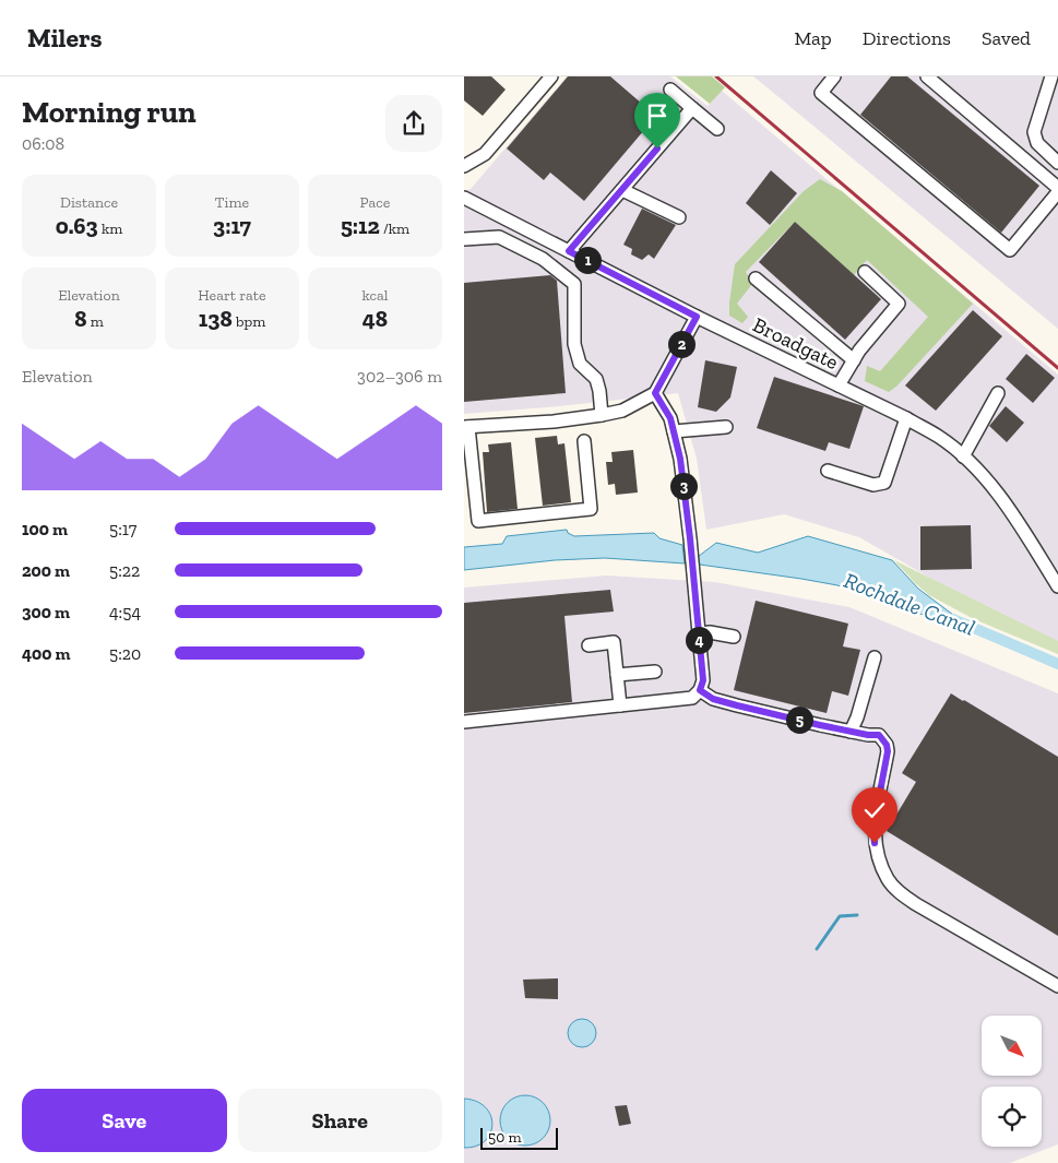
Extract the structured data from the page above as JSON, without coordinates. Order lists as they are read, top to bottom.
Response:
{
  "streets": {
    "street": ["Broadgate"]
  },
  "water": ["Rochdale Canal"],
  "scale_bar": "50 m",
  "north": "bottom right",
  "page": {
    "header": "Milers",
    "nav": ["Map", "Directions", "Saved"],
    "heading": ["Morning run", "06:08"],
    "stats": [
      ["Distance", "0.63 km"],
      ["Time", "3:17"],
      ["Pace", "5:12 /km"],
      ["Elevation", "8 m"],
      ["Heart rate", "138 bpm"],
      ["kcal", "48"]
    ],
    "pins": [
      "1",
      "2",
      "3",
      "4",
      "5"
    ],
    "chart": ["Elevation", "302–306 m"],
    "list": [
      {
        "name": "100 m",
        "note": "5:17"
      },
      {
        "name": "200 m",
        "note": "5:22"
      },
      {
        "name": "300 m",
        "note": "4:54"
      },
      {
        "name": "400 m",
        "note": "5:20"
      }
    ],
    "buttons": ["Save", "Share"],
    "scale": "50 m"
  }
}
